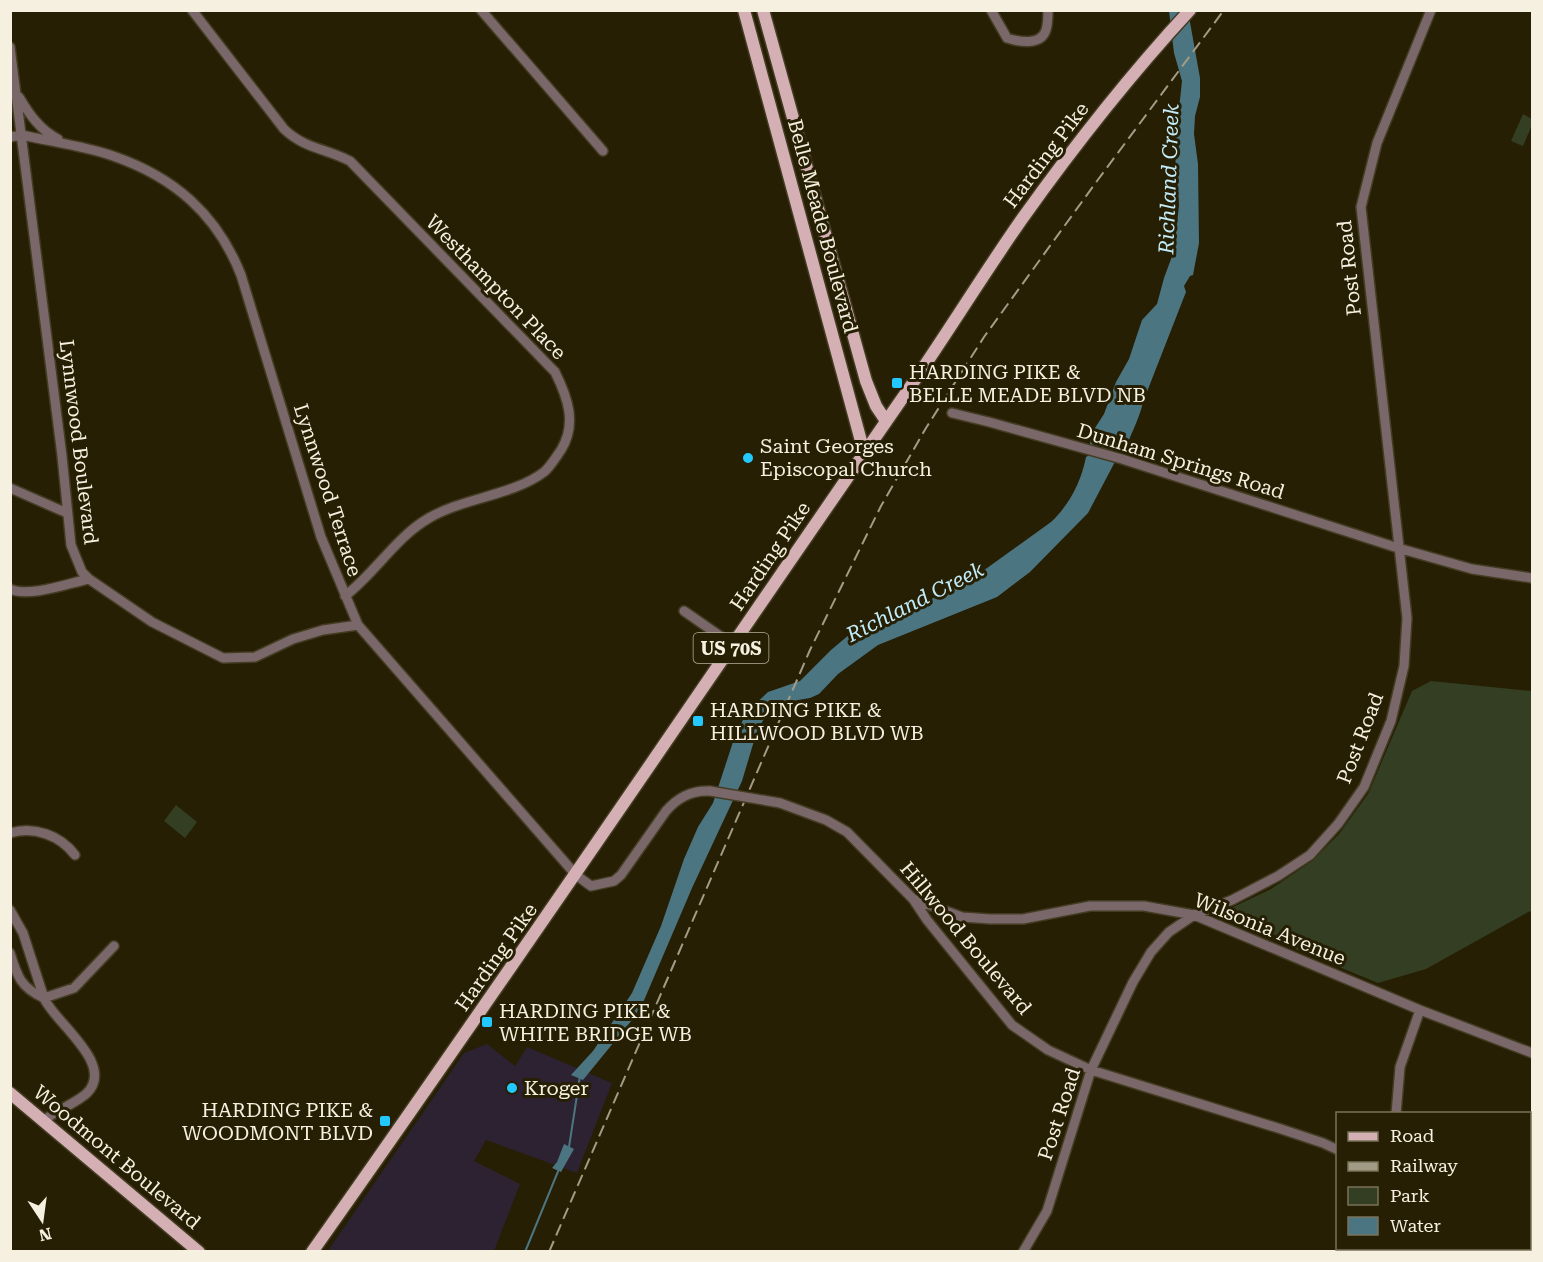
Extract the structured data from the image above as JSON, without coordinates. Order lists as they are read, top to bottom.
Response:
{
  "streets": {
    "main road": [
      "Harding Pike",
      "Belle Meade Boulevard",
      "US 70S",
      "Woodmont Boulevard"
    ],
    "street": [
      "Post Road",
      "Westhampton Place",
      "Lynnwood Boulevard",
      "Dunham Springs Road",
      "Lynnwood Terrace",
      "Wilsonia Avenue",
      "Hillwood Boulevard"
    ]
  },
  "crossings": [
    ["Harding Pike", "Belle Meade Boulevard"],
    ["Harding Pike", "Lynnwood Terrace"],
    ["Harding Pike", "Hillwood Boulevard"],
    ["Post Road", "Dunham Springs Road"],
    ["Post Road", "Wilsonia Avenue"],
    ["Post Road", "Hillwood Boulevard"],
    ["Westhampton Place", "Lynnwood Terrace"],
    ["Lynnwood Boulevard", "Lynnwood Terrace"],
    ["Lynnwood Terrace", "Hillwood Boulevard"],
    ["Wilsonia Avenue", "Hillwood Boulevard"]
  ],
  "water": ["Richland Creek"],
  "places": {
    "transit": [
      "HARDING PIKE & BELLE MEADE BLVD NB",
      "HARDING PIKE & HILLWOOD BLVD WB",
      "HARDING PIKE & WHITE BRIDGE WB",
      "HARDING PIKE & WOODMONT BLVD"
    ],
    "other": ["Saint Georges Episcopal Church", "Kroger"]
  },
  "legend": [
    "Road",
    "Railway",
    "Park",
    "Water"
  ],
  "north": "bottom"
}
